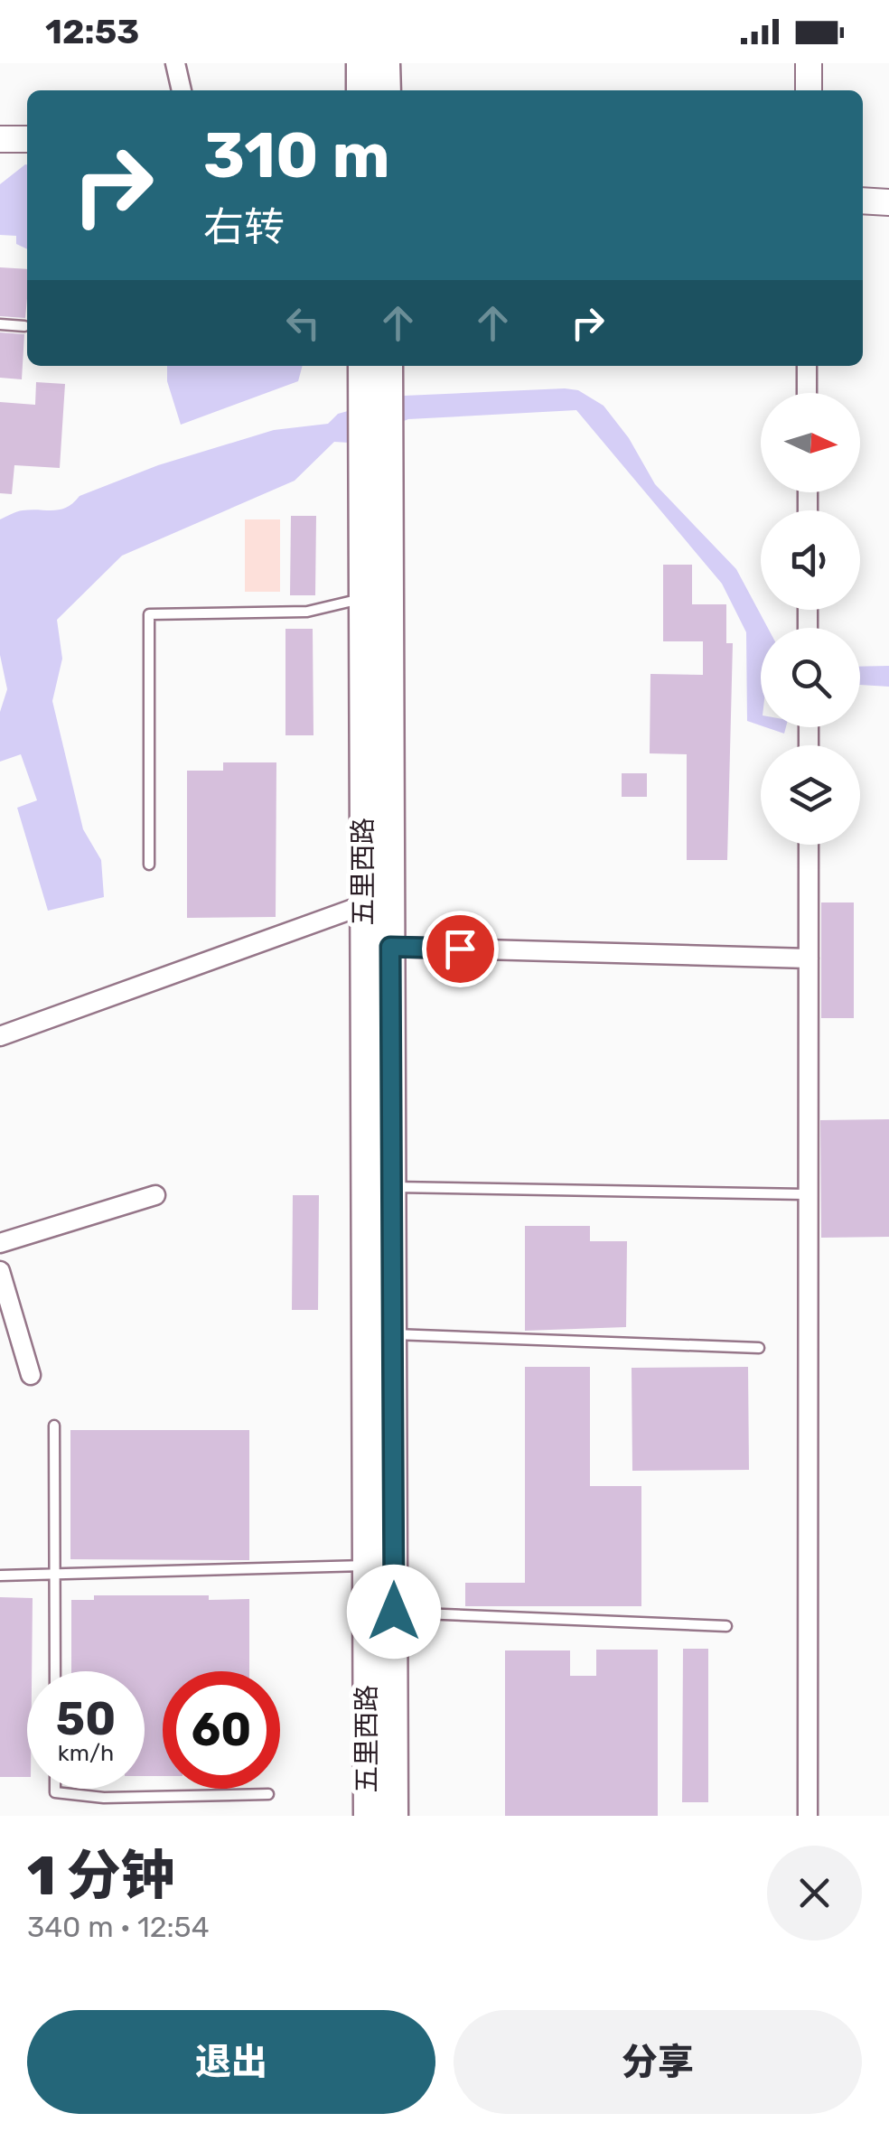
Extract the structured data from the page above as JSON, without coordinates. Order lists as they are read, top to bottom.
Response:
{
  "streets": {
    "main road": ["五里西路"]
  },
  "north": "right",
  "page": {
    "status": "12:53",
    "turn": ["310 m", "右转"],
    "speed": "50 km/h",
    "limit": "60",
    "heading": ["1 分钟", "340 m · 12:54"],
    "buttons": ["退出", "分享"]
  }
}
